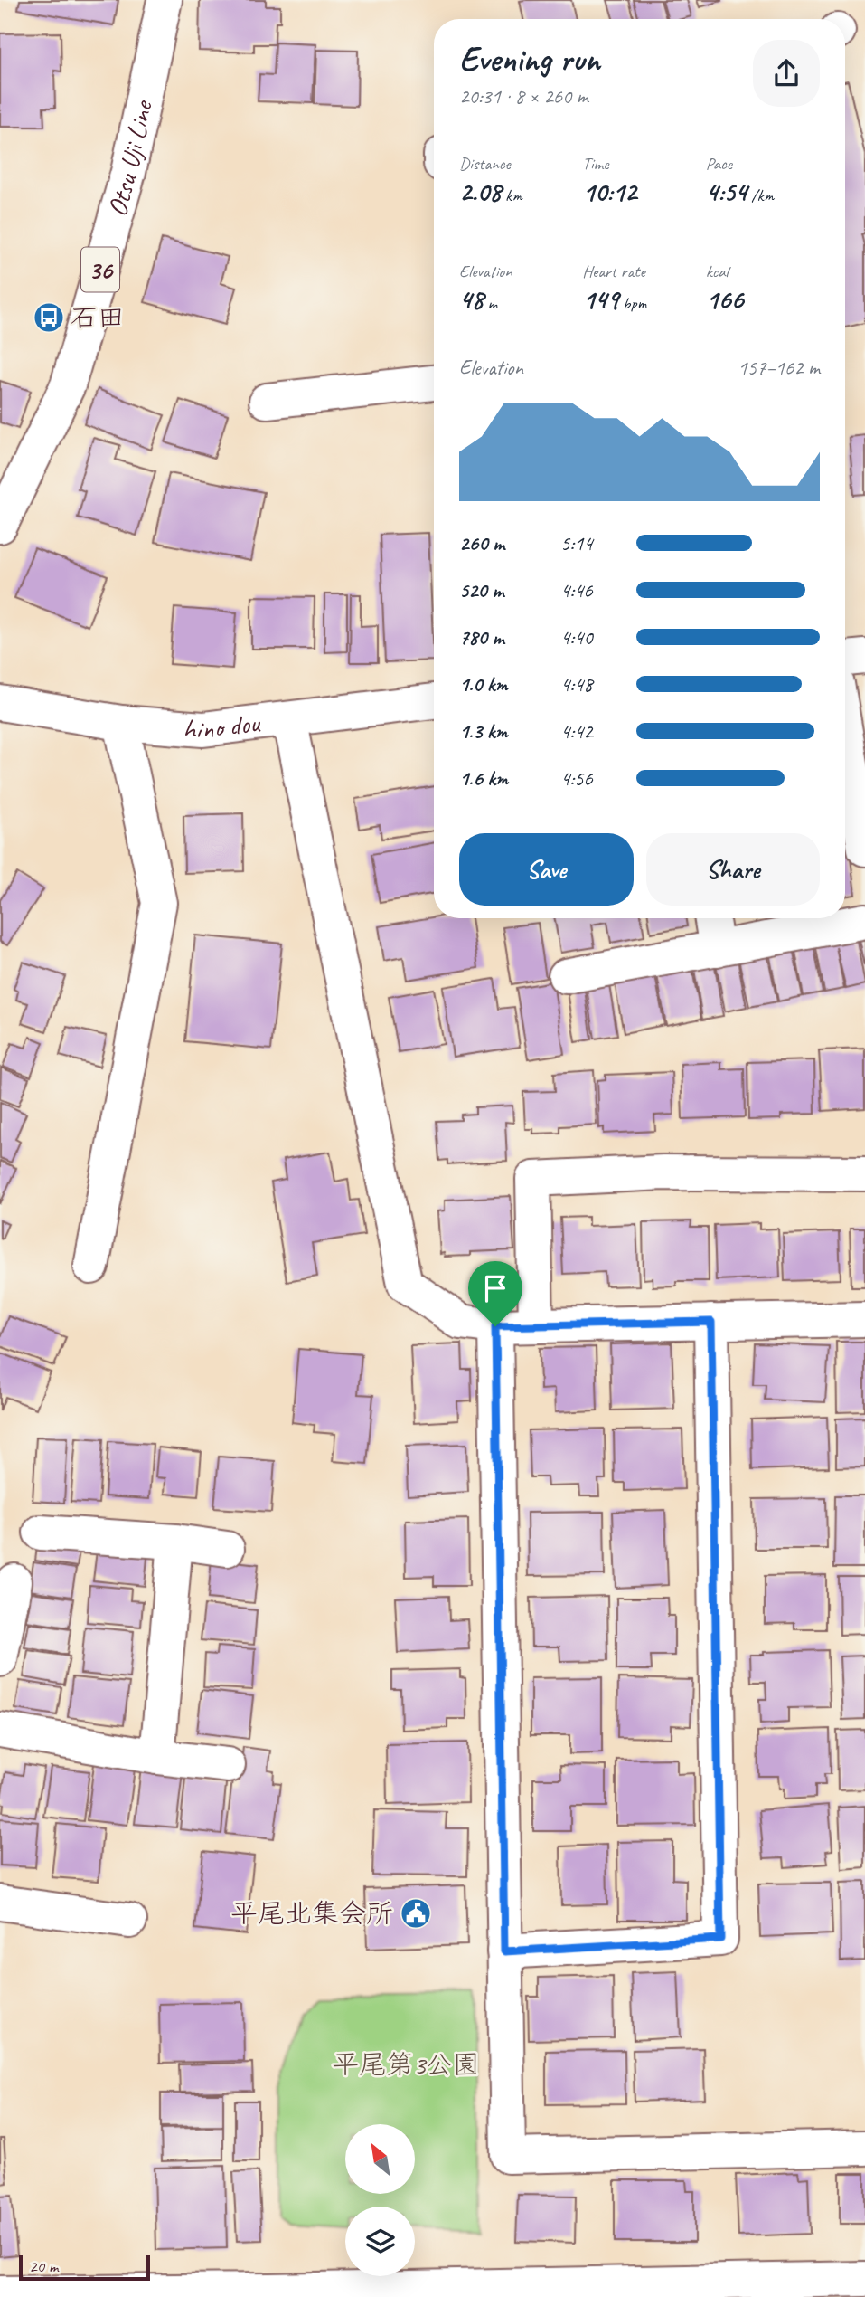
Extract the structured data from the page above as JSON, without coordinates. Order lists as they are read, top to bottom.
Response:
{
  "streets": {
    "street": ["Otsu Uji Line", "36", "hino dou"]
  },
  "parks": ["平尾第3公園"],
  "places": {
    "bus stop": ["石田"],
    "public building": ["平尾北集会所"]
  },
  "scale_bar": "20 m",
  "north": "top left",
  "page": {
    "heading": ["Evening run", "20:31 · 8 × 260 m"],
    "stats": [
      ["Distance", "2.08 km"],
      ["Time", "10:12"],
      ["Pace", "4:54 /km"],
      ["Elevation", "48 m"],
      ["Heart rate", "149 bpm"],
      ["kcal", "166"]
    ],
    "chart": ["Elevation", "157–162 m"],
    "list": [
      {
        "name": "260 m",
        "note": "5:14"
      },
      {
        "name": "520 m",
        "note": "4:46"
      },
      {
        "name": "780 m",
        "note": "4:40"
      },
      {
        "name": "1.0 km",
        "note": "4:48"
      },
      {
        "name": "1.3 km",
        "note": "4:42"
      },
      {
        "name": "1.6 km",
        "note": "4:56"
      }
    ],
    "buttons": ["Save", "Share"],
    "scale": "20 m"
  }
}
